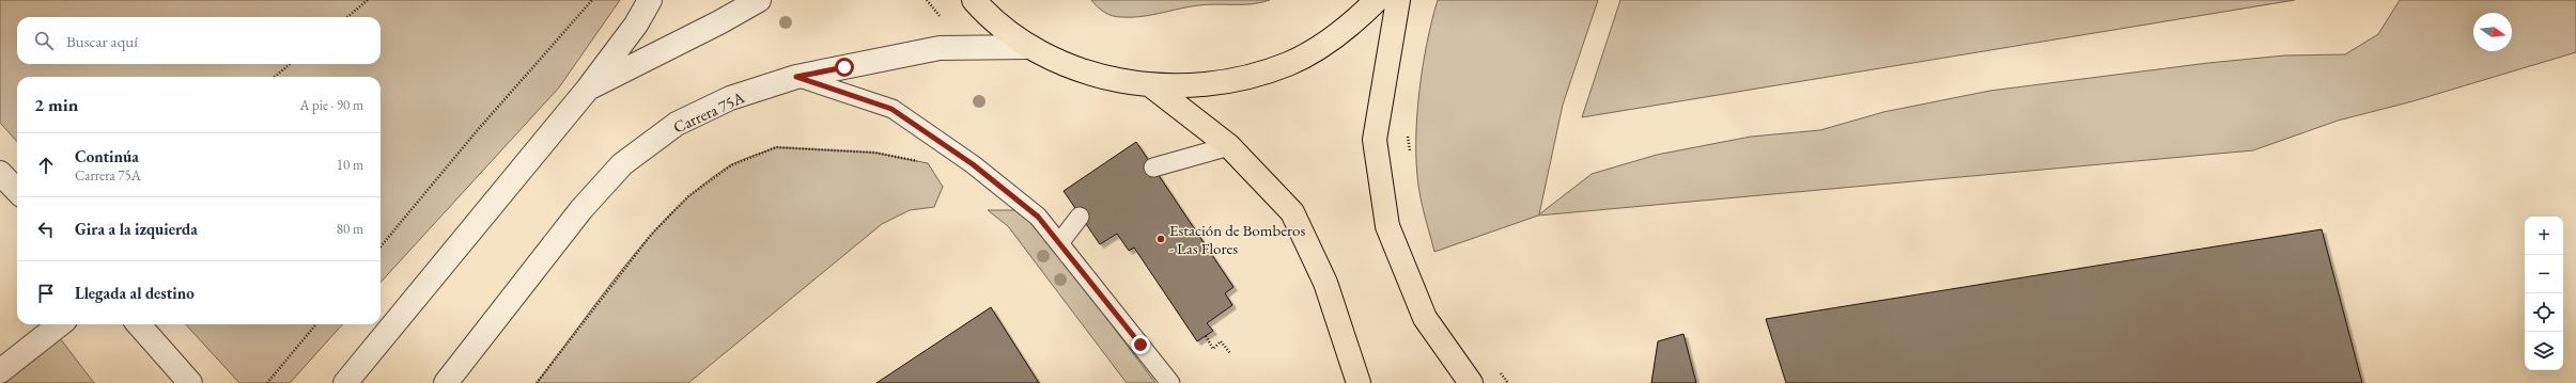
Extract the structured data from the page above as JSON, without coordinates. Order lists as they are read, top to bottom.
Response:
{
  "streets": {
    "street": ["Carrera 75A"]
  },
  "places": ["Estación de Bomberos - Las Flores"],
  "north": "right",
  "page": {
    "search": "Buscar aquí",
    "heading": ["2 min", "A pie · 90 m"],
    "list": [
      ["Continúa", "Carrera 75A", "10 m"],
      ["Gira a la izquierda", "80 m"],
      "Llegada al destino"
    ],
    "map_buttons": ["+", "−"]
  }
}
